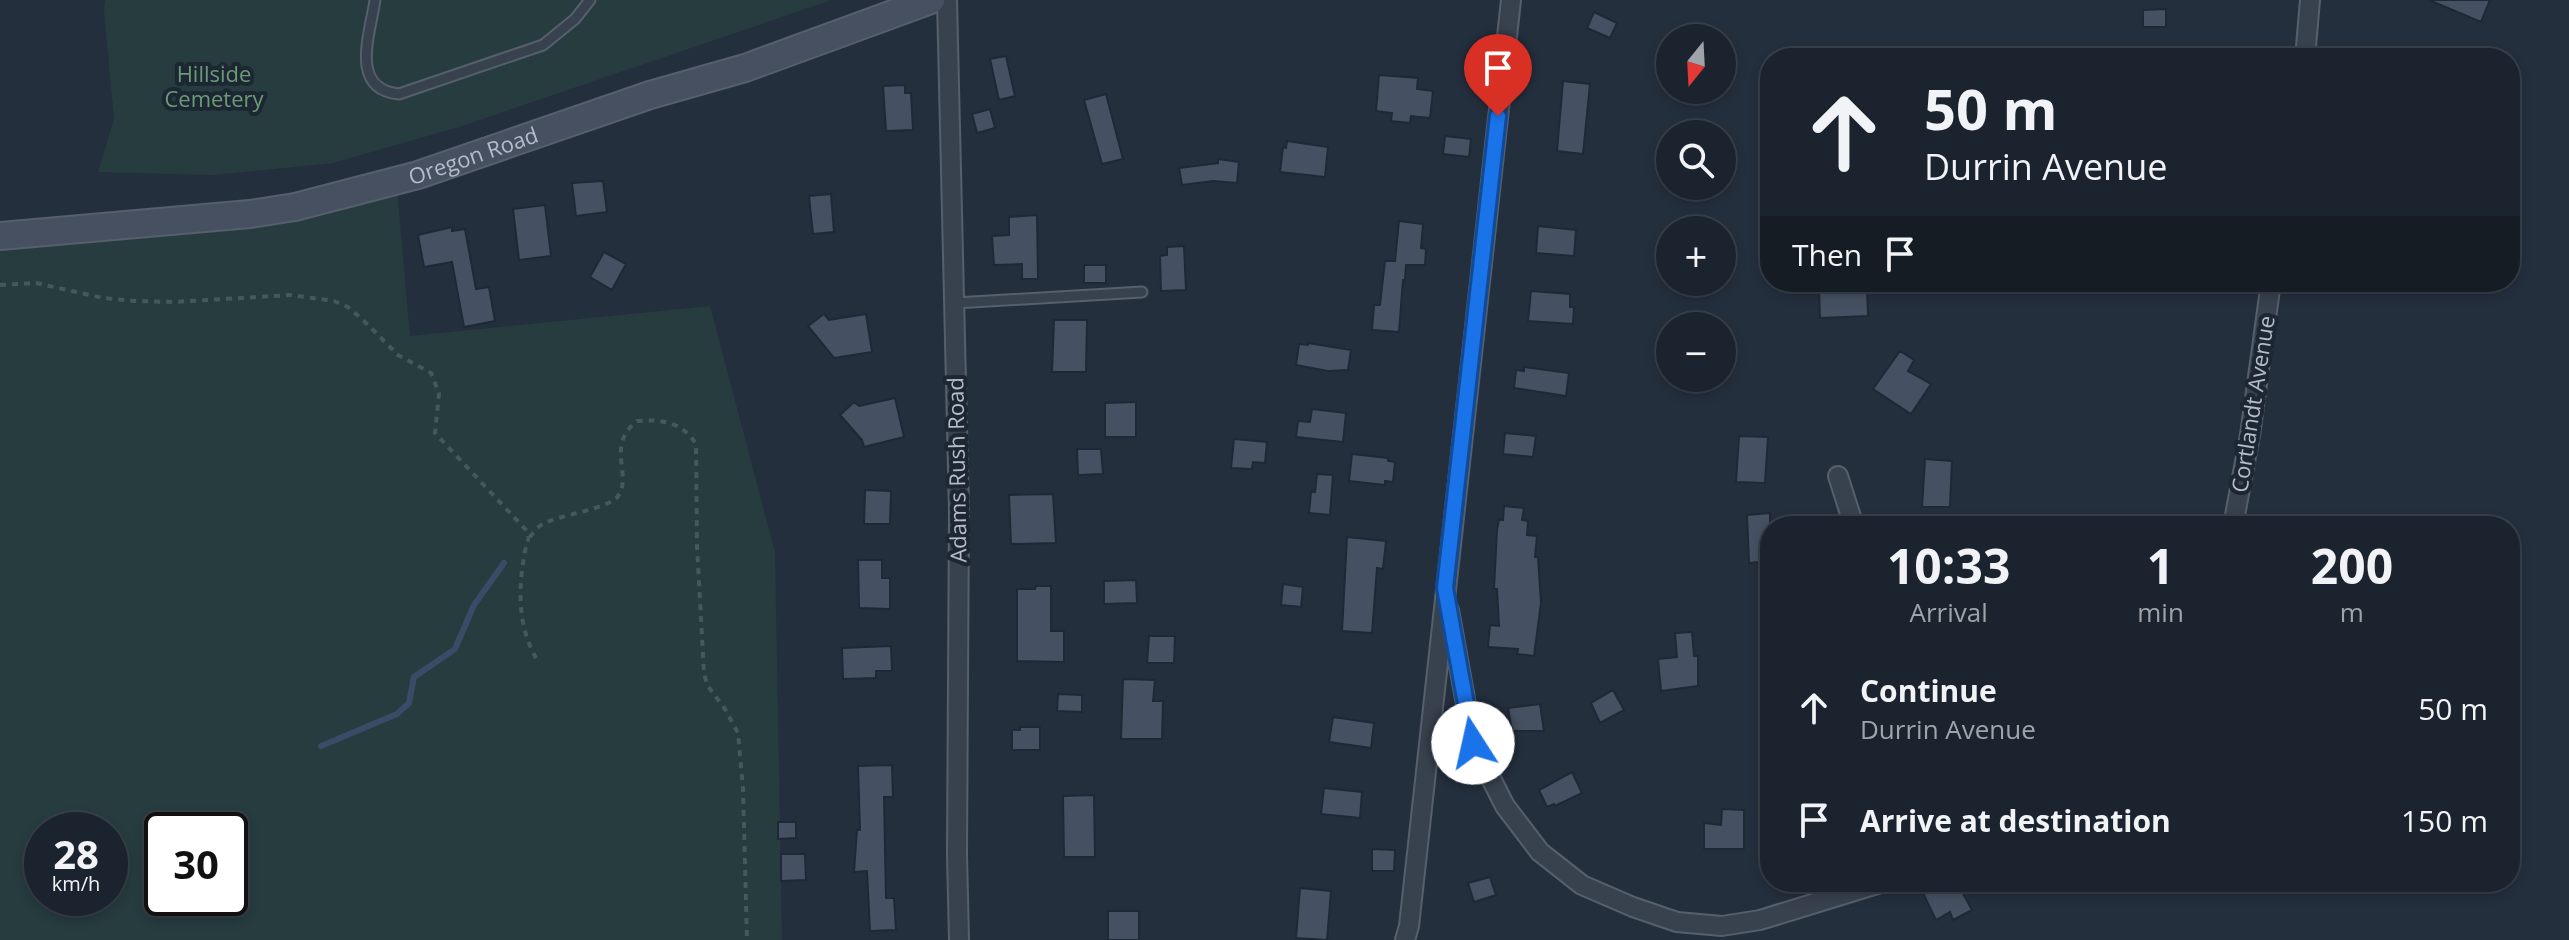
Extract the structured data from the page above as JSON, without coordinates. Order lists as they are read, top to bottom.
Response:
{
  "streets": {
    "street": ["Oregon Road", "Cortlandt Avenue", "Adams Rush Road"]
  },
  "parks": ["Hillside Cemetery"],
  "north": "bottom",
  "page": {
    "map_buttons": ["+", "−"],
    "turn": ["50 m", "Durrin Avenue"],
    "then": "Then",
    "eta": [
      "10:33",
      "Arrival",
      "1",
      "min",
      "200",
      "m"
    ],
    "list": [
      {
        "name": "Continue",
        "note": "Durrin Avenue",
        "value": "50 m"
      },
      {
        "name": "Arrive at destination",
        "value": "150 m"
      }
    ],
    "speed": "28 km/h",
    "limit": "30"
  }
}
